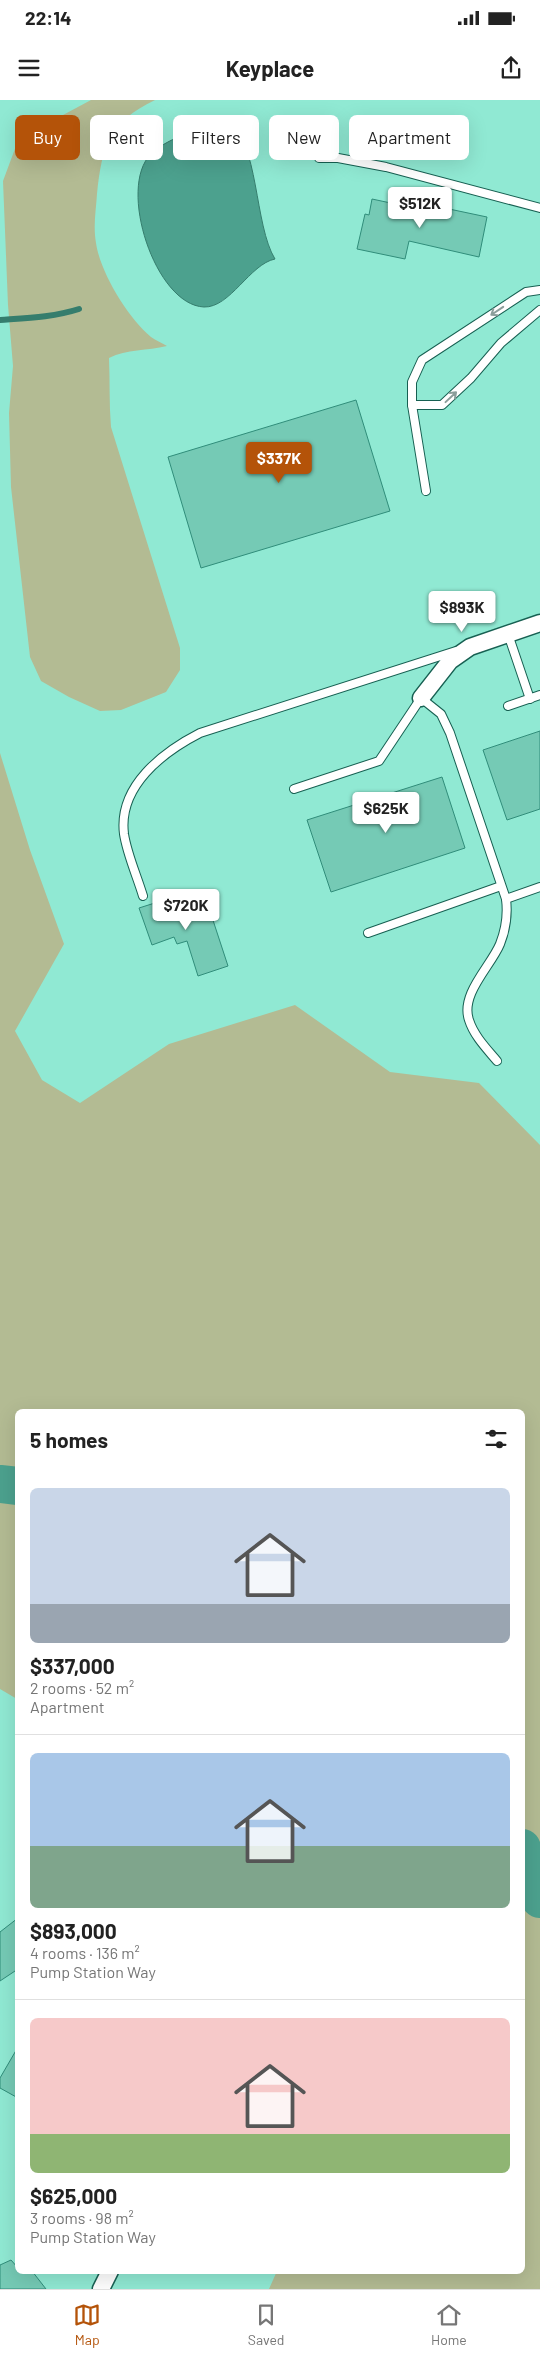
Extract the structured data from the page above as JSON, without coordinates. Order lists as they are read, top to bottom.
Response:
{
  "page": {
    "status": "22:14",
    "header": "Keyplace",
    "chip": [
      "Buy",
      "Rent",
      "Filters",
      "New",
      "Apartment"
    ],
    "price": [
      "$512K",
      "$337K",
      "$893K",
      "$625K",
      "$720K"
    ],
    "heading": "5 homes",
    "list": [
      {
        "name": "$337,000",
        "note": "2 rooms · 52 m² · Apartment"
      },
      {
        "name": "$893,000",
        "note": "4 rooms · 136 m² · Pump Station Way"
      },
      {
        "name": "$625,000",
        "note": "3 rooms · 98 m² · Pump Station Way"
      }
    ],
    "tabs": ["Map", "Saved", "Home"]
  }
}
